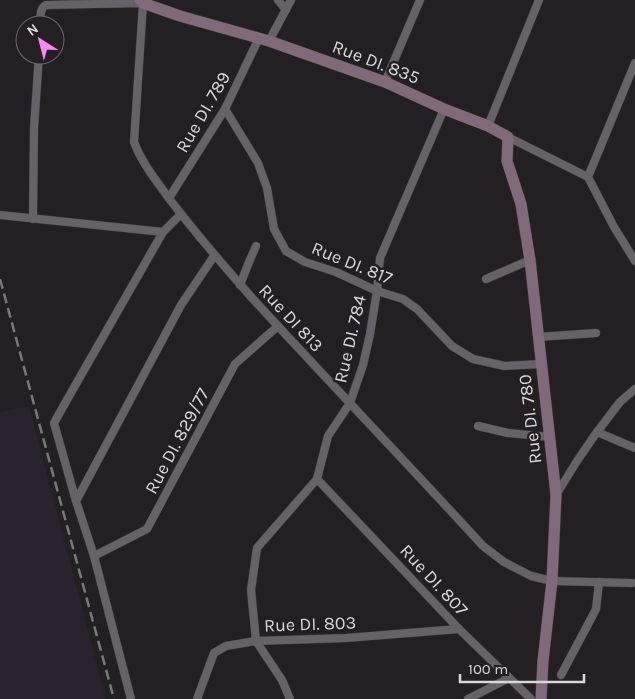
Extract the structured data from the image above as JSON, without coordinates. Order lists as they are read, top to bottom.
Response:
{
  "streets": {
    "street": [
      "Rue DI. 835",
      "Rue DI. 789",
      "Rue DI. 817",
      "Rue DI 813",
      "Rue DI. 784",
      "Rue DI. 780",
      "Rue DI. 829/77",
      "Rue DI. 807",
      "Rue DI. 803"
    ]
  },
  "crossings": [
    ["Rue DI. 835", "Rue DI. 789"],
    ["Rue DI. 835", "Rue DI 813"],
    ["Rue DI. 835", "Rue DI. 784"],
    ["Rue DI. 835", "Rue DI. 780"],
    ["Rue DI. 789", "Rue DI. 817"],
    ["Rue DI. 789", "Rue DI 813"],
    ["Rue DI. 817", "Rue DI. 784"],
    ["Rue DI. 817", "Rue DI. 780"],
    ["Rue DI 813", "Rue DI. 784"],
    ["Rue DI 813", "Rue DI. 780"],
    ["Rue DI 813", "Rue DI. 829/77"],
    ["Rue DI. 784", "Rue DI. 807"],
    ["Rue DI. 784", "Rue DI. 803"],
    ["Rue DI. 807", "Rue DI. 803"]
  ],
  "scale_bar": "100 m",
  "north": "top left"
}
